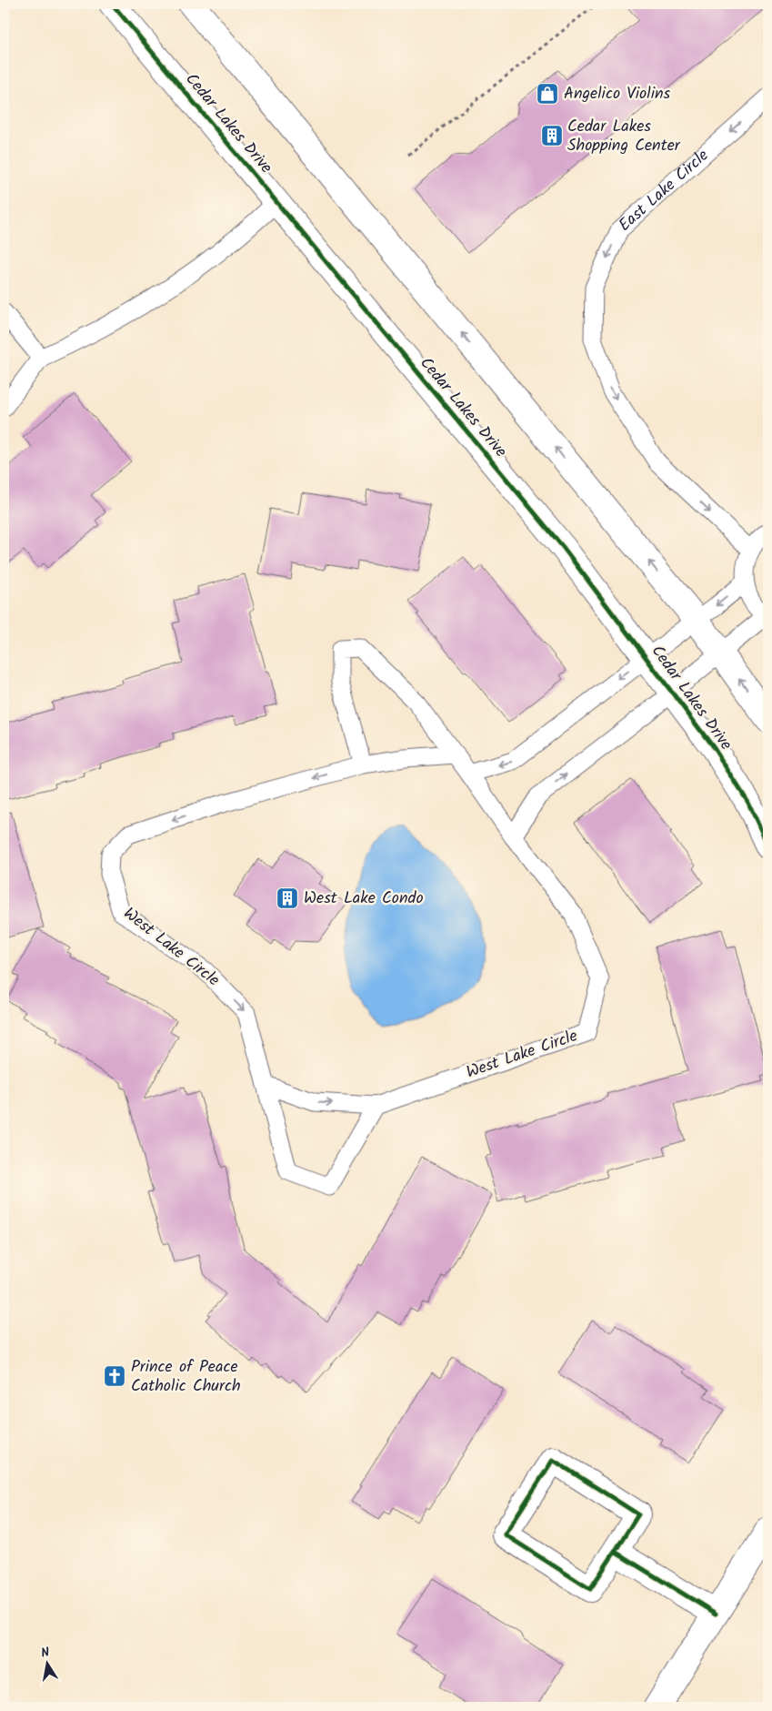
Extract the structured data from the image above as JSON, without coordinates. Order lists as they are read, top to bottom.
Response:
{
  "streets": {
    "street": ["Cedar Lakes Drive"],
    "lane": ["East Lake Circle", "West Lake Circle"]
  },
  "places": {
    "shop": ["Angelico Violins"],
    "building": ["Cedar Lakes Shopping Center", "West Lake Condo"],
    "church": ["Prince of Peace Catholic Church"]
  },
  "north": "top"
}
